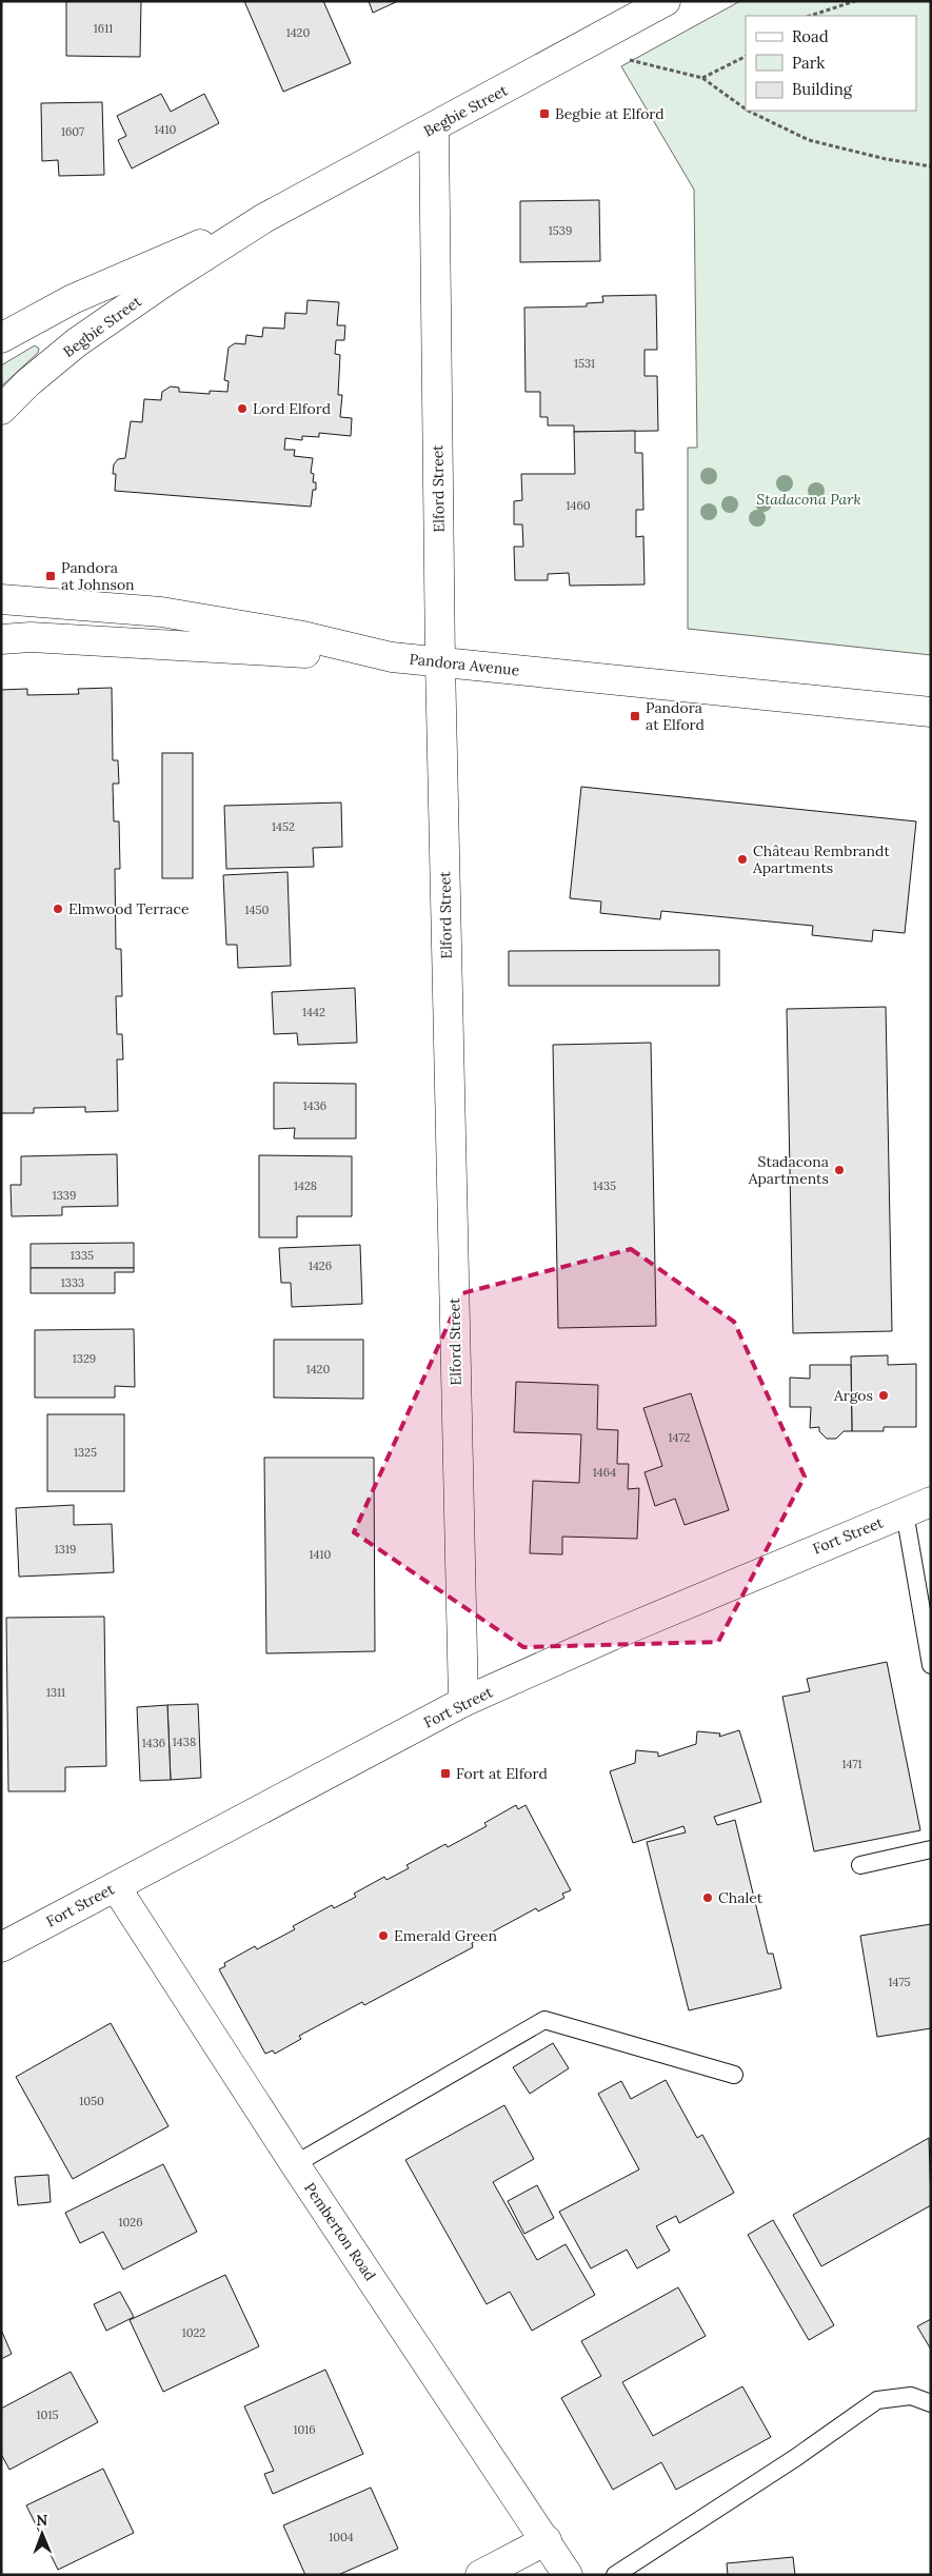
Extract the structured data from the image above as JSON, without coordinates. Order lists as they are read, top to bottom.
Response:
{
  "streets": {
    "main road": [
      "Begbie Street",
      "Elford Street",
      "Pandora Avenue",
      "Fort Street",
      "Pemberton Road"
    ]
  },
  "crossings": [
    ["Begbie Street", "Elford Street"],
    ["Elford Street", "Pandora Avenue"],
    ["Elford Street", "Fort Street"],
    ["Fort Street", "Pemberton Road"]
  ],
  "parks": ["Stadacona Park"],
  "places": {
    "transit": [
      "Begbie at Elford",
      "Pandora at Johnson",
      "Pandora at Elford",
      "Fort at Elford"
    ],
    "other": [
      "Lord Elford",
      "Château Rembrandt Apartments",
      "Elmwood Terrace",
      "Stadacona Apartments",
      "Argos",
      "Chalet",
      "Emerald Green"
    ]
  },
  "house_numbers": [
    "1611",
    "1420",
    "1410",
    "1607",
    "1539",
    "1531",
    "1460",
    "1452",
    "1450",
    "1442",
    "1436",
    "1428",
    "1435",
    "1339",
    "1335",
    "1426",
    "1333",
    "1329",
    "1420",
    "1472",
    "1325",
    "1464",
    "1319",
    "1410",
    "1311",
    "1438",
    "1436",
    "1471",
    "1475",
    "1050",
    "1026",
    "1022",
    "1015",
    "1016",
    "1004"
  ],
  "legend": ["Road", "Park", "Building"],
  "north": "top"
}
